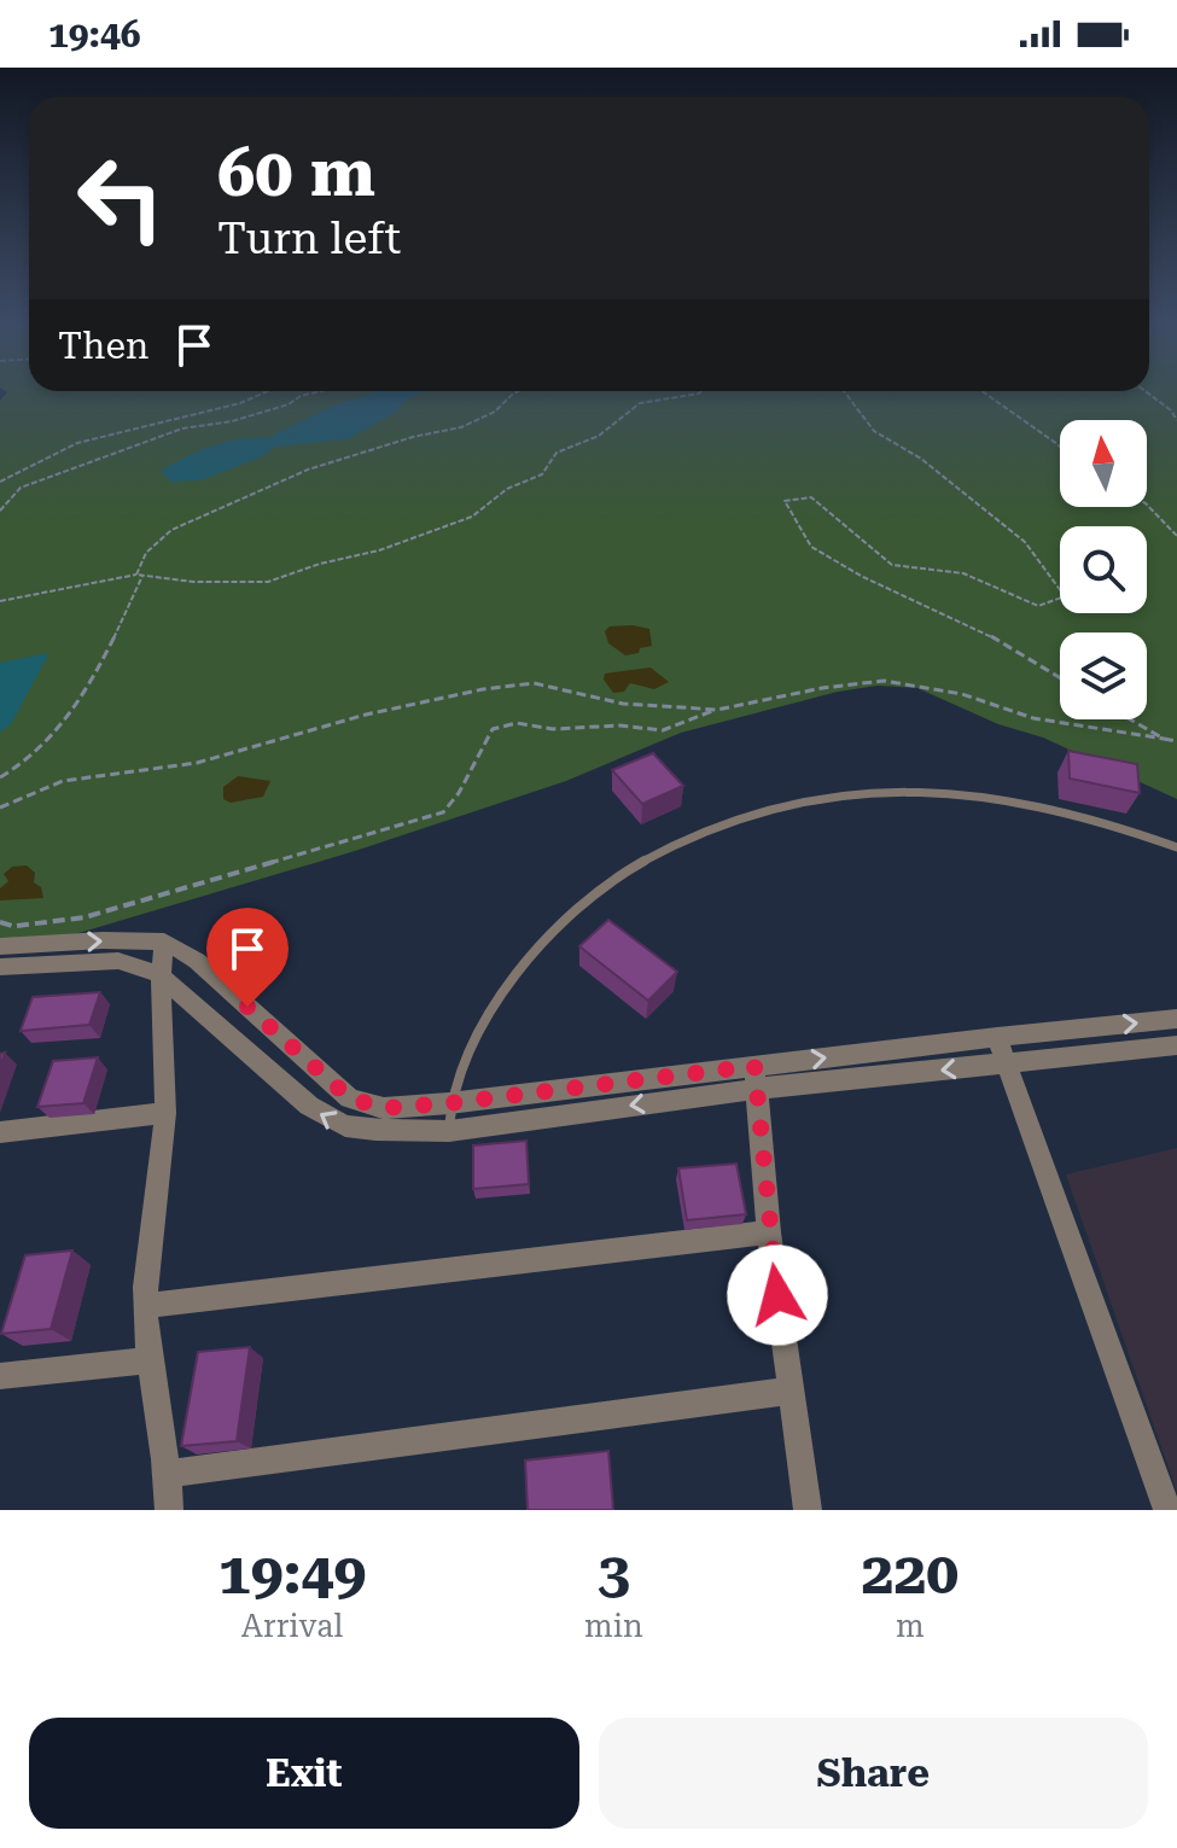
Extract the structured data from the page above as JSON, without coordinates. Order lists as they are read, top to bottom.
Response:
{
  "north": "top",
  "page": {
    "status": "19:46",
    "turn": ["60 m", "Turn left"],
    "then": "Then",
    "eta": [
      "19:49",
      "Arrival",
      "3",
      "min",
      "220",
      "m"
    ],
    "buttons": ["Exit", "Share"]
  }
}
